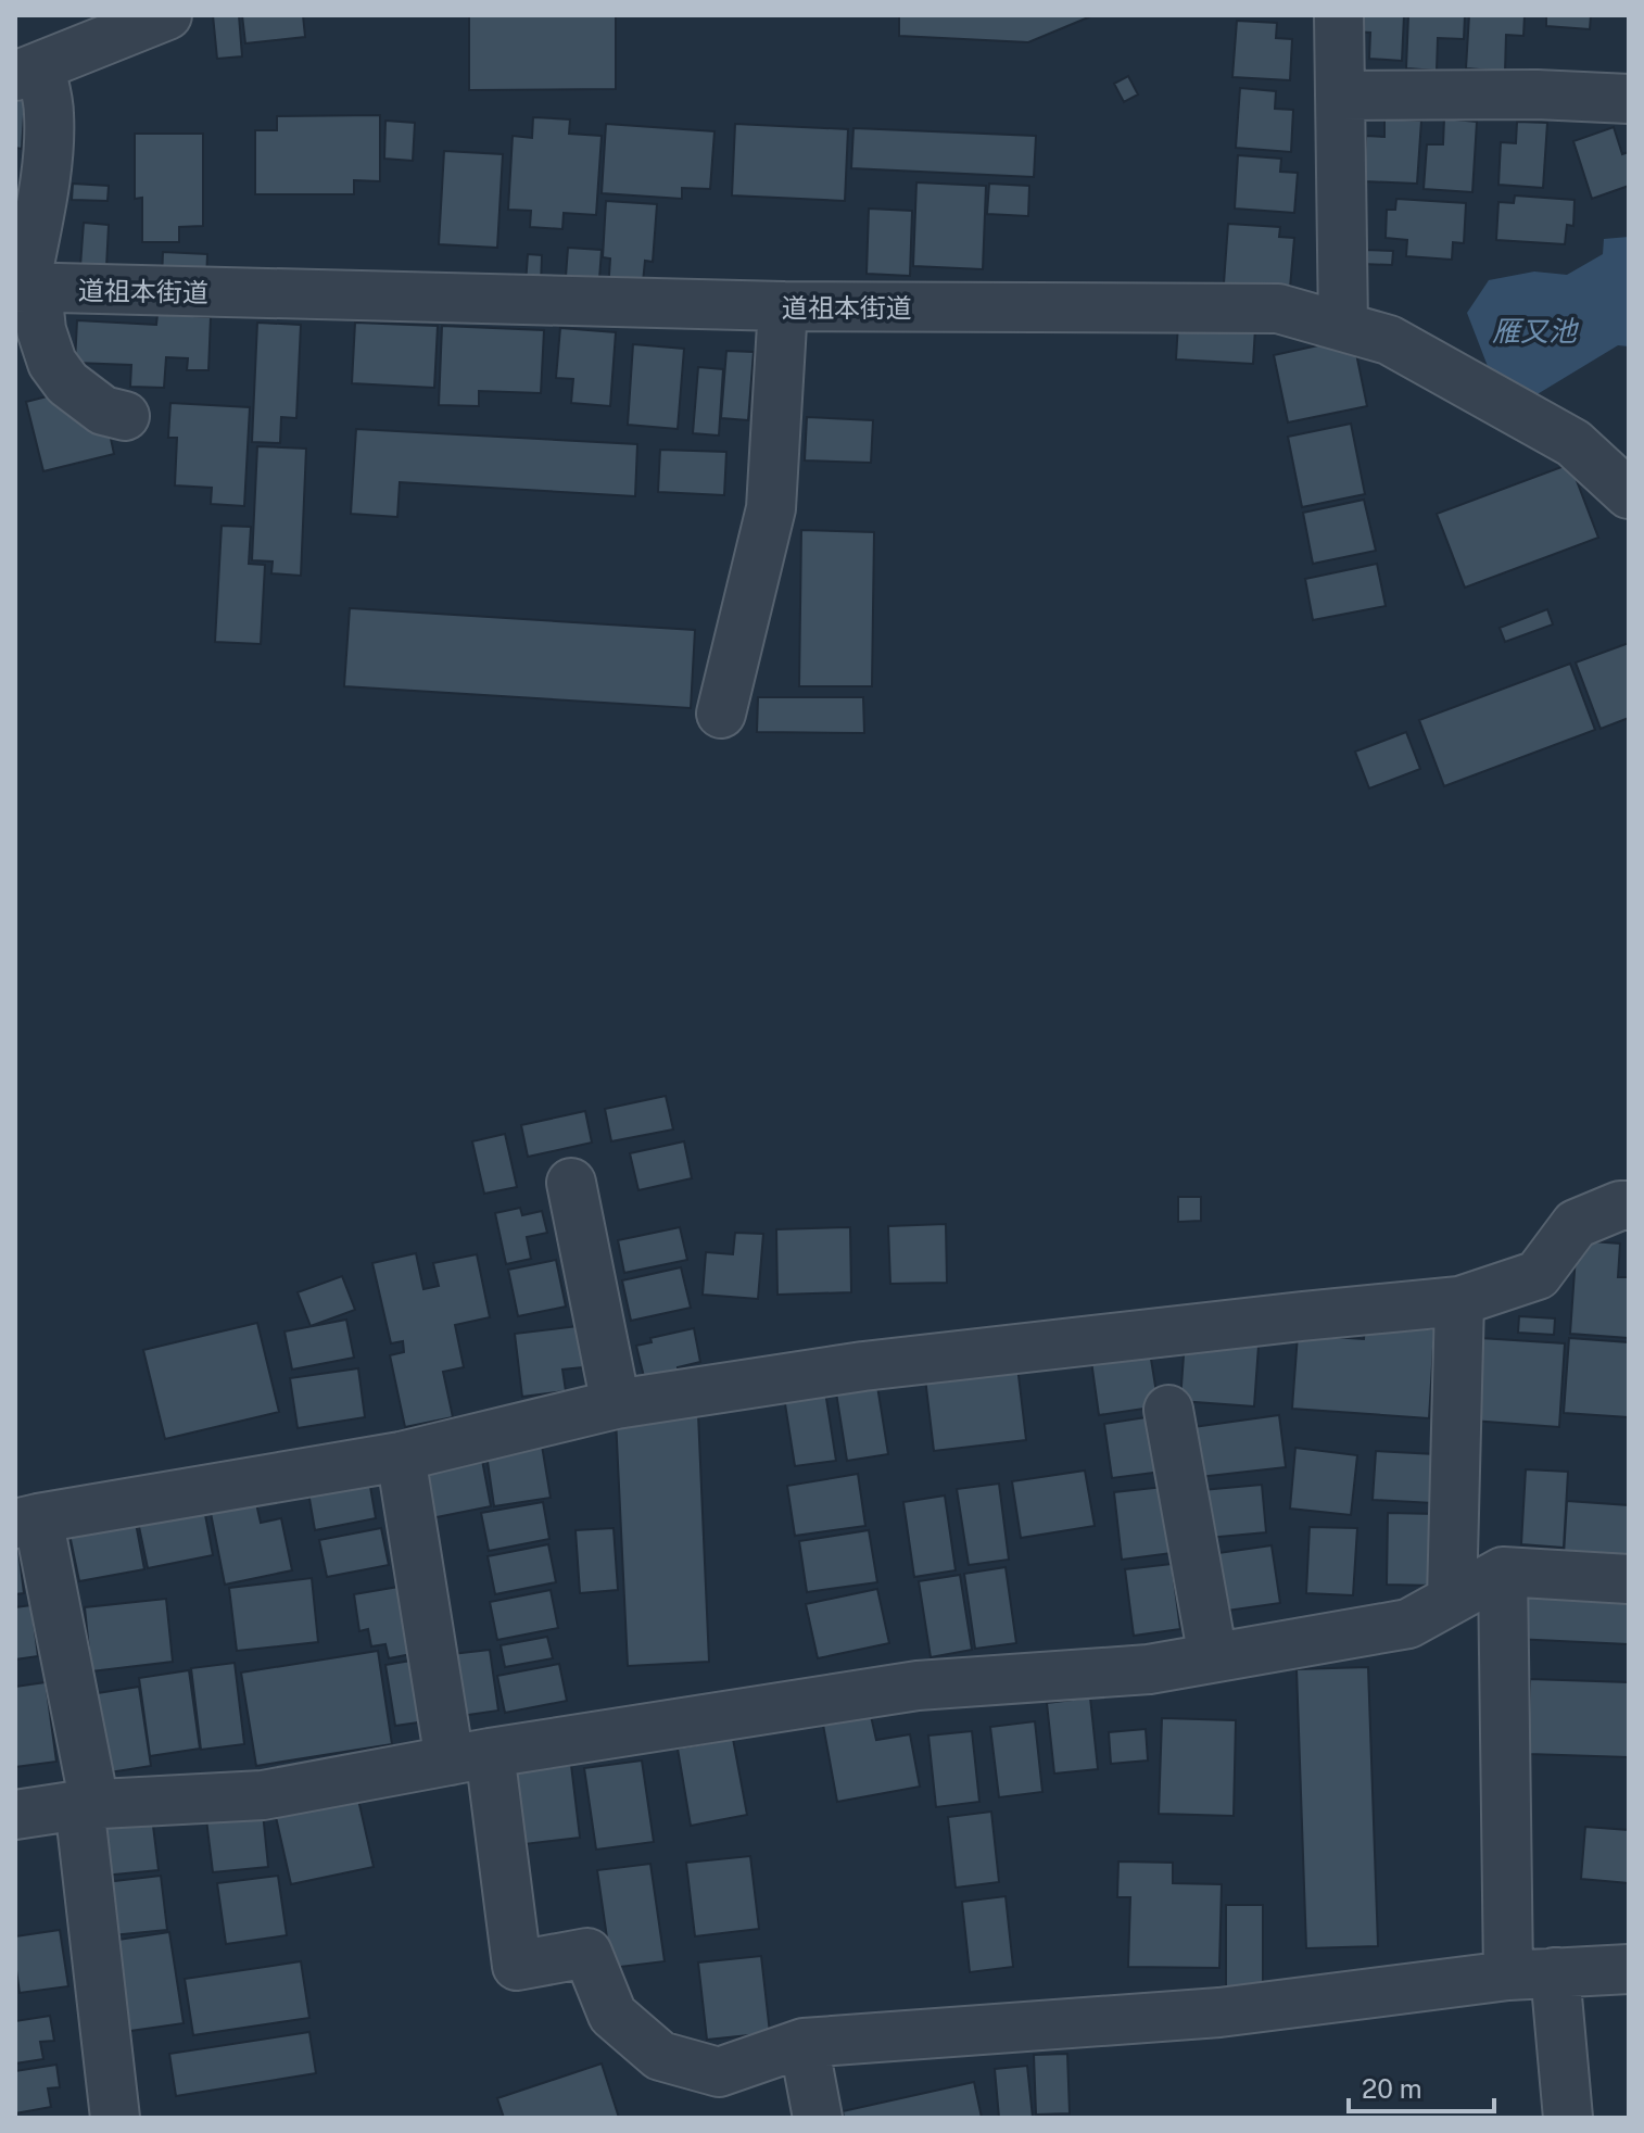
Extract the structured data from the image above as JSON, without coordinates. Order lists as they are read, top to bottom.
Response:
{
  "streets": {
    "street": ["道祖本街道"]
  },
  "water": ["雁又池"],
  "scale_bar": "20 m"
}
